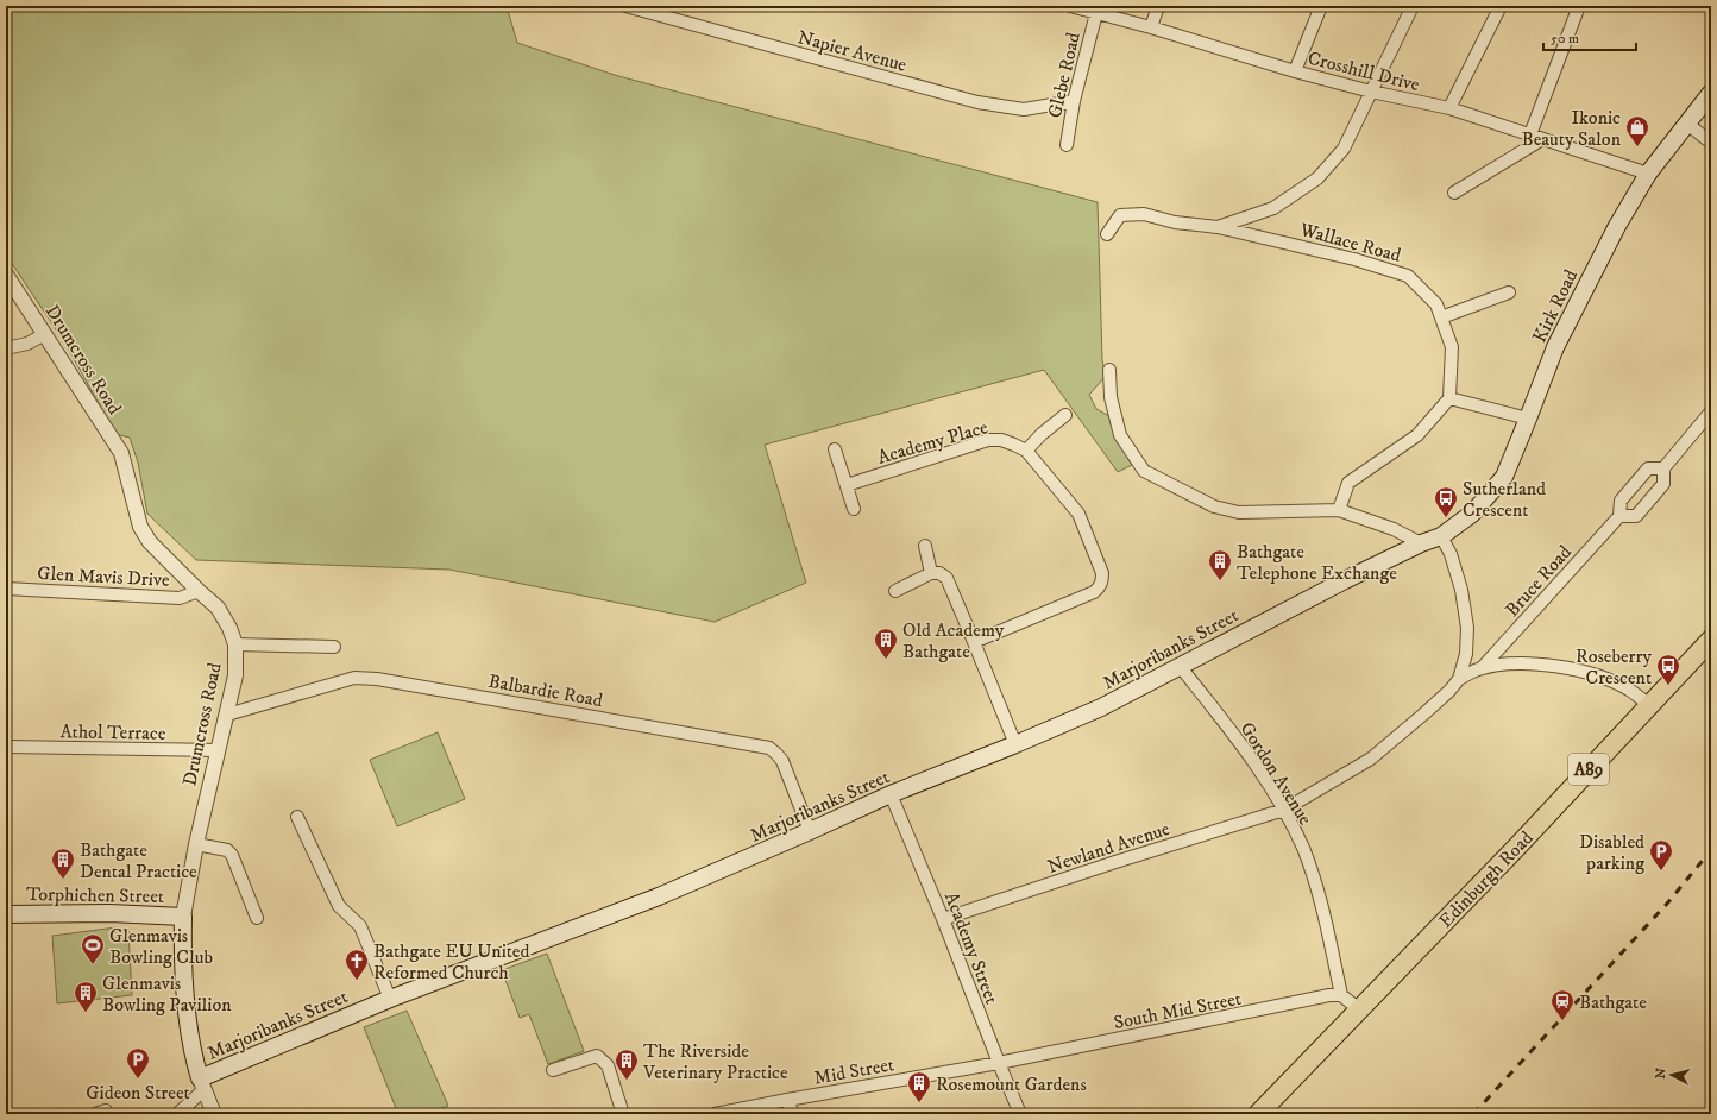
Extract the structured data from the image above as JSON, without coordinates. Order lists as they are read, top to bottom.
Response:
{
  "streets": {
    "main road": [
      "Kirk Road",
      "Drumcross Road",
      "Marjoribanks Street",
      "A89",
      "Edinburgh Road",
      "Torphichen Street"
    ],
    "street": [
      "Napier Avenue",
      "Crosshill Drive",
      "Glebe Road",
      "Wallace Road",
      "Academy Place",
      "Glen Mavis Drive",
      "Bruce Road",
      "Balbardie Road",
      "Athol Terrace",
      "Gordon Avenue",
      "Newland Avenue",
      "Academy Street",
      "South Mid Street",
      "Mid Street"
    ]
  },
  "crossings": [
    ["Napier Avenue", "Glebe Road"],
    ["Crosshill Drive", "Glebe Road"],
    ["Crosshill Drive", "Kirk Road"],
    ["Kirk Road", "Marjoribanks Street"],
    ["Drumcross Road", "Glen Mavis Drive"],
    ["Drumcross Road", "Marjoribanks Street"],
    ["Drumcross Road", "Balbardie Road"],
    ["Drumcross Road", "Athol Terrace"],
    ["Drumcross Road", "Torphichen Street"],
    ["Marjoribanks Street", "Balbardie Road"],
    ["Marjoribanks Street", "Gordon Avenue"],
    ["Marjoribanks Street", "Academy Street"],
    ["Gordon Avenue", "Newland Avenue"],
    ["Gordon Avenue", "South Mid Street"],
    ["Newland Avenue", "Academy Street"],
    ["Academy Street", "South Mid Street"],
    ["Academy Street", "Mid Street"],
    ["South Mid Street", "Mid Street"]
  ],
  "places": {
    "shop": ["Ikonic Beauty Salon"],
    "bus stop": ["Sutherland Crescent", "Roseberry Crescent"],
    "building": [
      "Bathgate Telephone Exchange",
      "Old Academy Bathgate",
      "Bathgate Dental Practice",
      "Glenmavis Bowling Pavilion",
      "The Riverside Veterinary Practice",
      "Rosemount Gardens"
    ],
    "parking": ["Disabled parking", "Gideon Street"],
    "sports": ["Glenmavis Bowling Club"],
    "church": ["Bathgate EU United Reformed Church"],
    "station": ["Bathgate"]
  },
  "scale_bar": "50 m",
  "north": "left"
}
